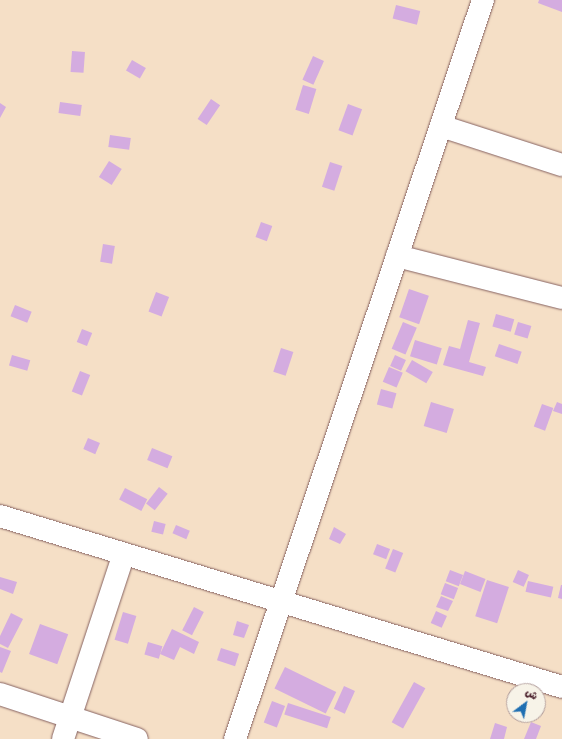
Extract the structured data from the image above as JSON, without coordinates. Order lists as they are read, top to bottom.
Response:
{
  "north": "top right"
}
